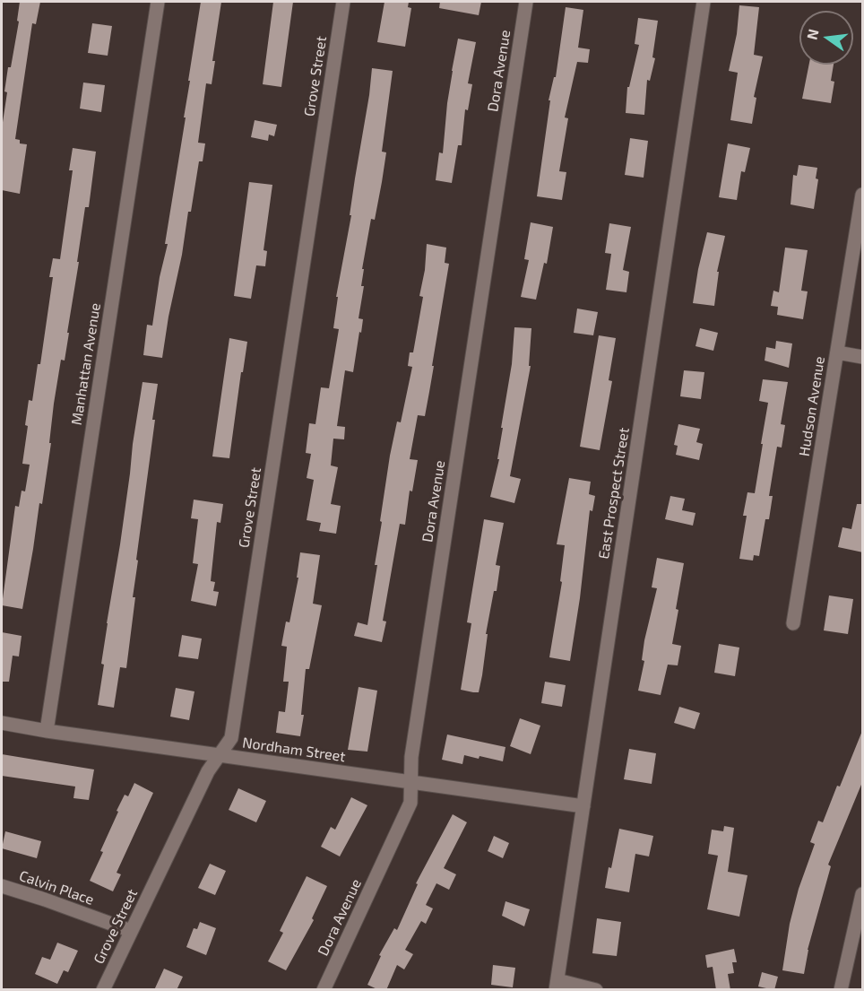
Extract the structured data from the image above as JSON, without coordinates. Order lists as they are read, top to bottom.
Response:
{
  "streets": {
    "street": [
      "Dora Avenue",
      "Grove Street",
      "Manhattan Avenue",
      "Hudson Avenue",
      "East Prospect Street",
      "Nordham Street",
      "Calvin Place"
    ]
  },
  "crossings": [
    ["Dora Avenue", "Nordham Street"],
    ["Grove Street", "Nordham Street"],
    ["Grove Street", "Calvin Place"],
    ["Manhattan Avenue", "Nordham Street"],
    ["East Prospect Street", "Nordham Street"]
  ],
  "north": "left"
}
